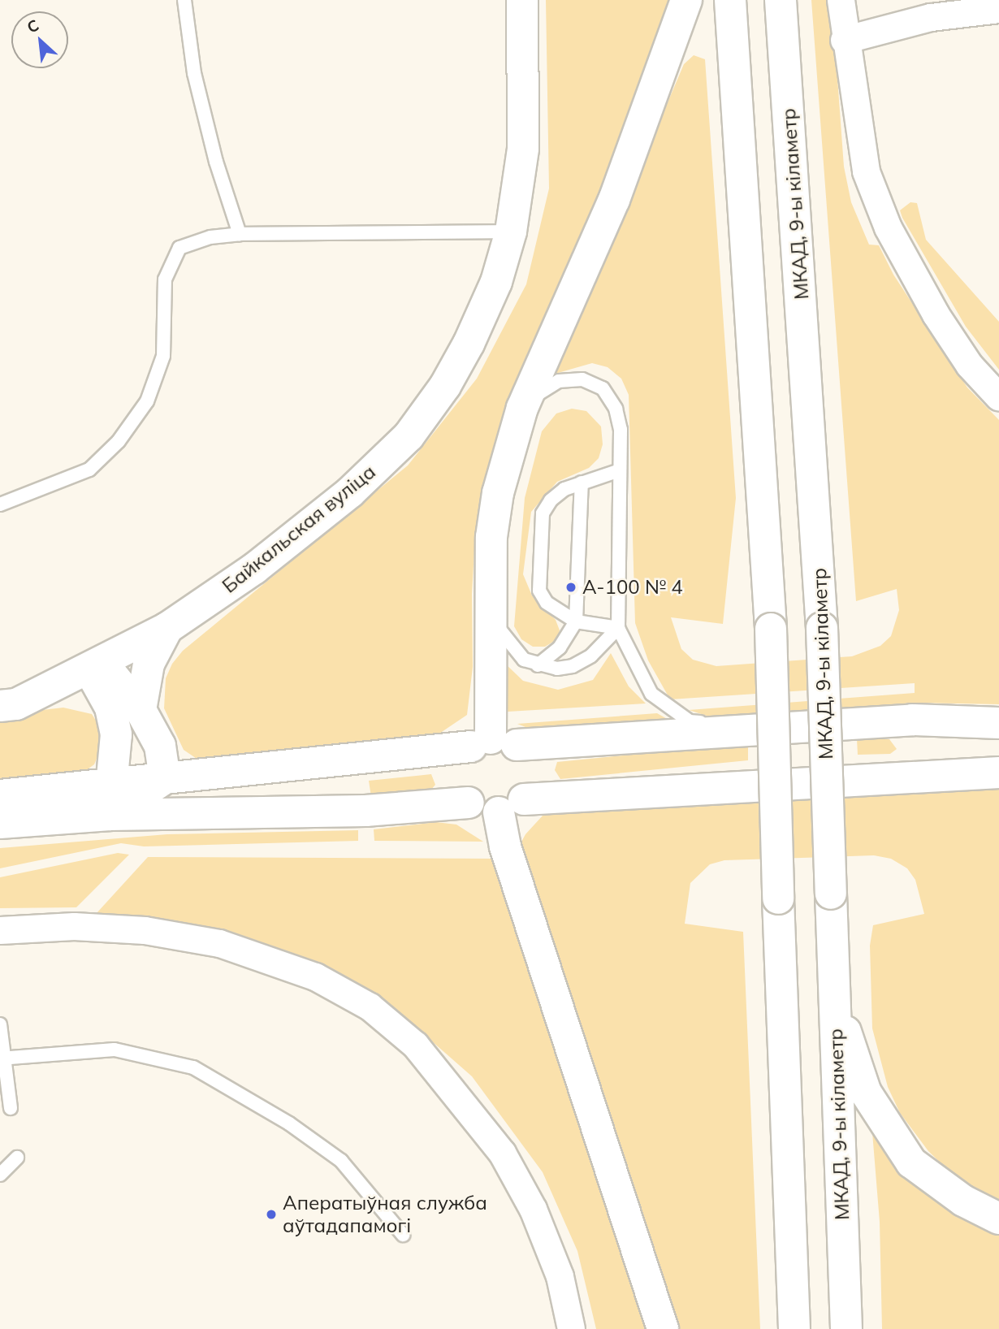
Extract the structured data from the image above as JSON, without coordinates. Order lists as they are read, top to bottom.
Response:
{
  "streets": {
    "main road": ["МКАД, 9-ы кіламетр", "Байкальская вуліца"]
  },
  "places": ["А-100 № 4", "Аператыўная служба аўтадапамогі"],
  "north": "top left"
}
